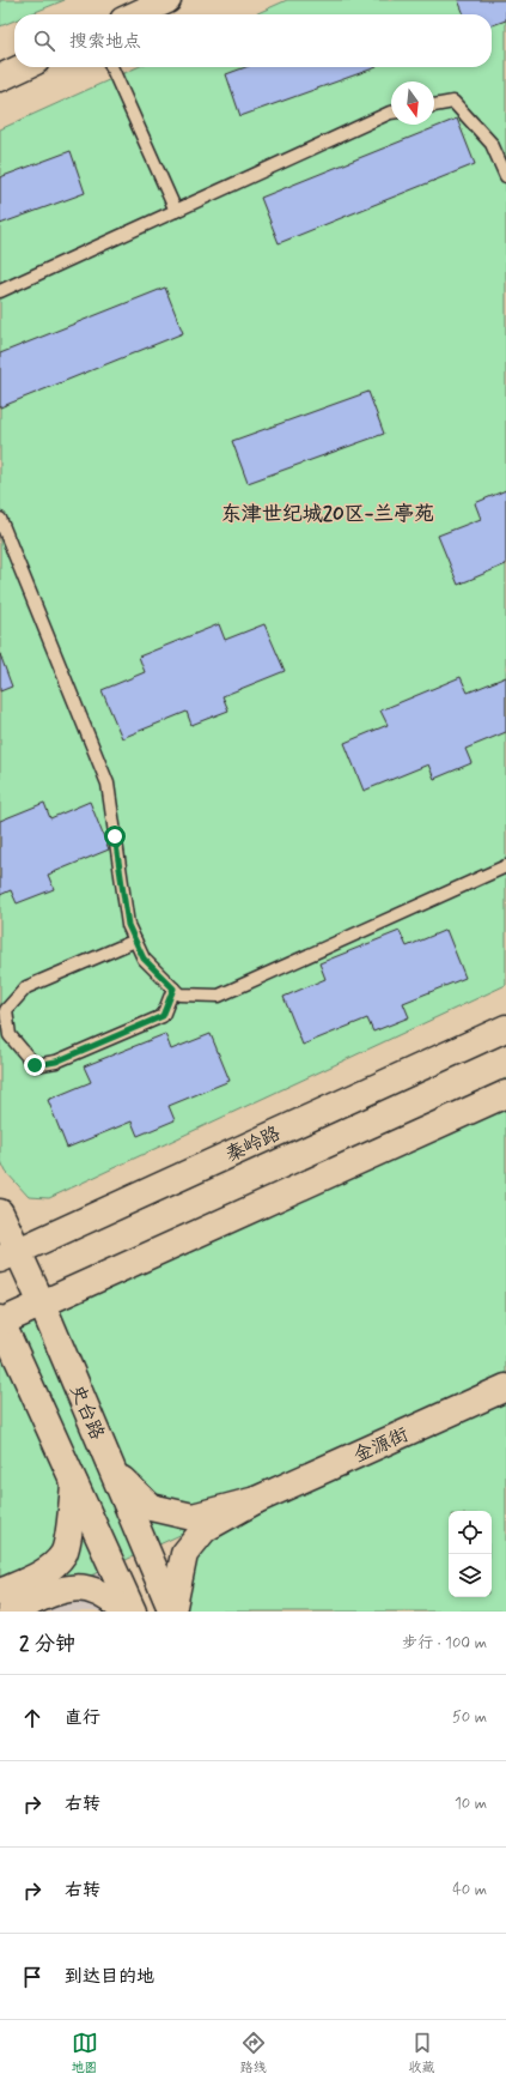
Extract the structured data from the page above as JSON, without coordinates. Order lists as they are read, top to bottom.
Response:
{
  "streets": {
    "street": ["秦岭路", "史台路", "金源街"]
  },
  "crossings": [
    ["秦岭路", "史台路"]
  ],
  "districts": ["东津世纪城20区-兰亭苑"],
  "north": "bottom",
  "page": {
    "search": "搜索地点",
    "heading": ["2 分钟", "步行 · 100 m"],
    "list": [
      ["直行", "50 m"],
      ["右转", "10 m"],
      ["右转", "40 m"],
      "到达目的地"
    ],
    "nav": ["地图", "路线", "收藏"]
  }
}
